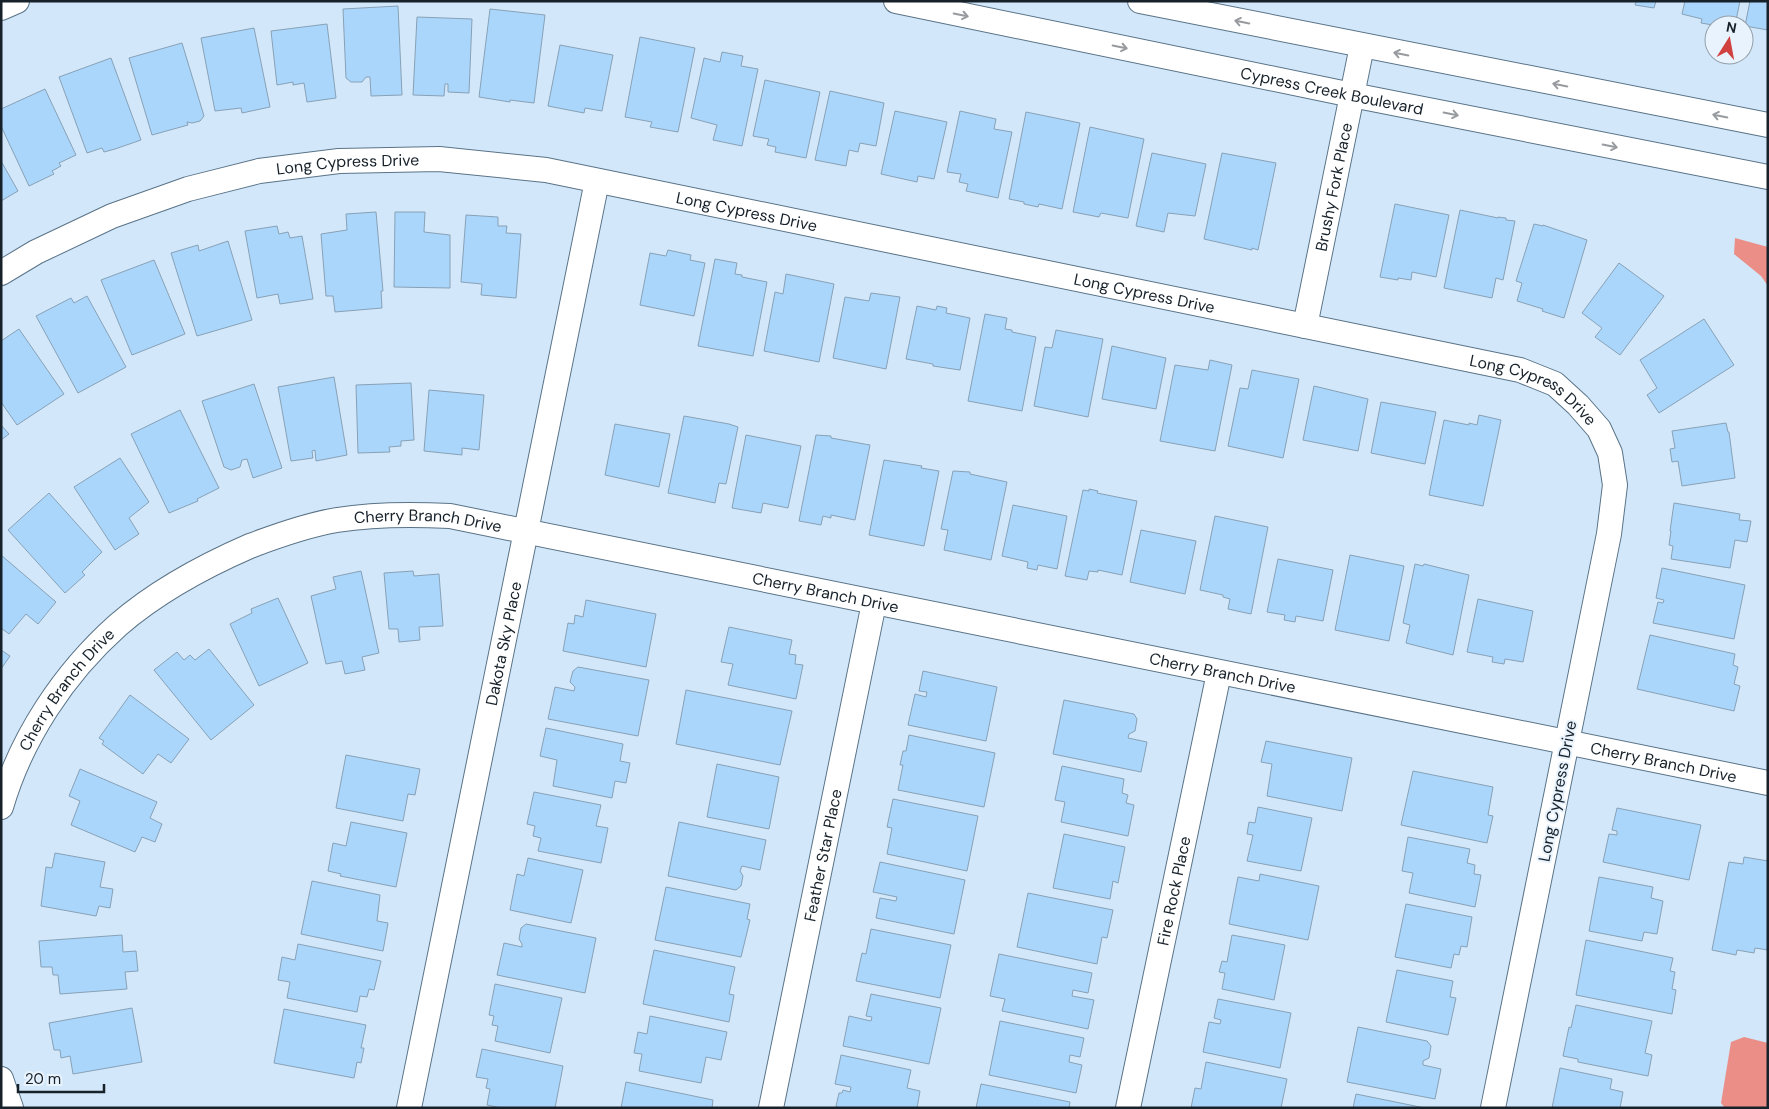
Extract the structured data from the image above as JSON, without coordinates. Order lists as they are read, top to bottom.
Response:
{
  "streets": {
    "street": [
      "Cypress Creek Boulevard",
      "Long Cypress Drive",
      "Brushy Fork Place",
      "Cherry Branch Drive",
      "Dakota Sky Place",
      "Feather Star Place",
      "Fire Rock Place"
    ]
  },
  "crossings": [
    ["Cypress Creek Boulevard", "Brushy Fork Place"],
    ["Long Cypress Drive", "Brushy Fork Place"],
    ["Long Cypress Drive", "Cherry Branch Drive"],
    ["Long Cypress Drive", "Dakota Sky Place"],
    ["Cherry Branch Drive", "Dakota Sky Place"],
    ["Cherry Branch Drive", "Feather Star Place"],
    ["Cherry Branch Drive", "Fire Rock Place"]
  ],
  "scale_bar": "20 m",
  "north": "top"
}
